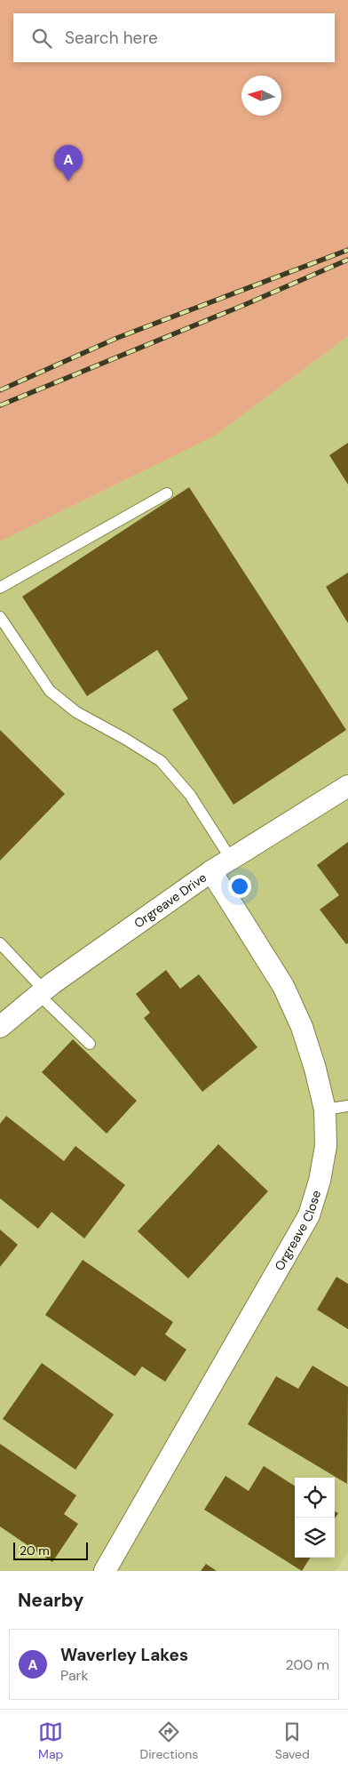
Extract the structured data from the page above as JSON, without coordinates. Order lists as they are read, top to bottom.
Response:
{
  "streets": {
    "street": ["Orgreave Drive", "Orgreave Close"]
  },
  "crossings": [
    ["Orgreave Drive", "Orgreave Close"]
  ],
  "scale_bar": "20 m",
  "north": "left",
  "page": {
    "search": "Search here",
    "pins": "A",
    "scale": "20 m",
    "heading": "Nearby",
    "list": [
      {
        "mark": "A",
        "name": "Waverley Lakes",
        "note": "Park",
        "value": "200 m"
      }
    ],
    "nav": ["Map", "Directions", "Saved"]
  }
}
